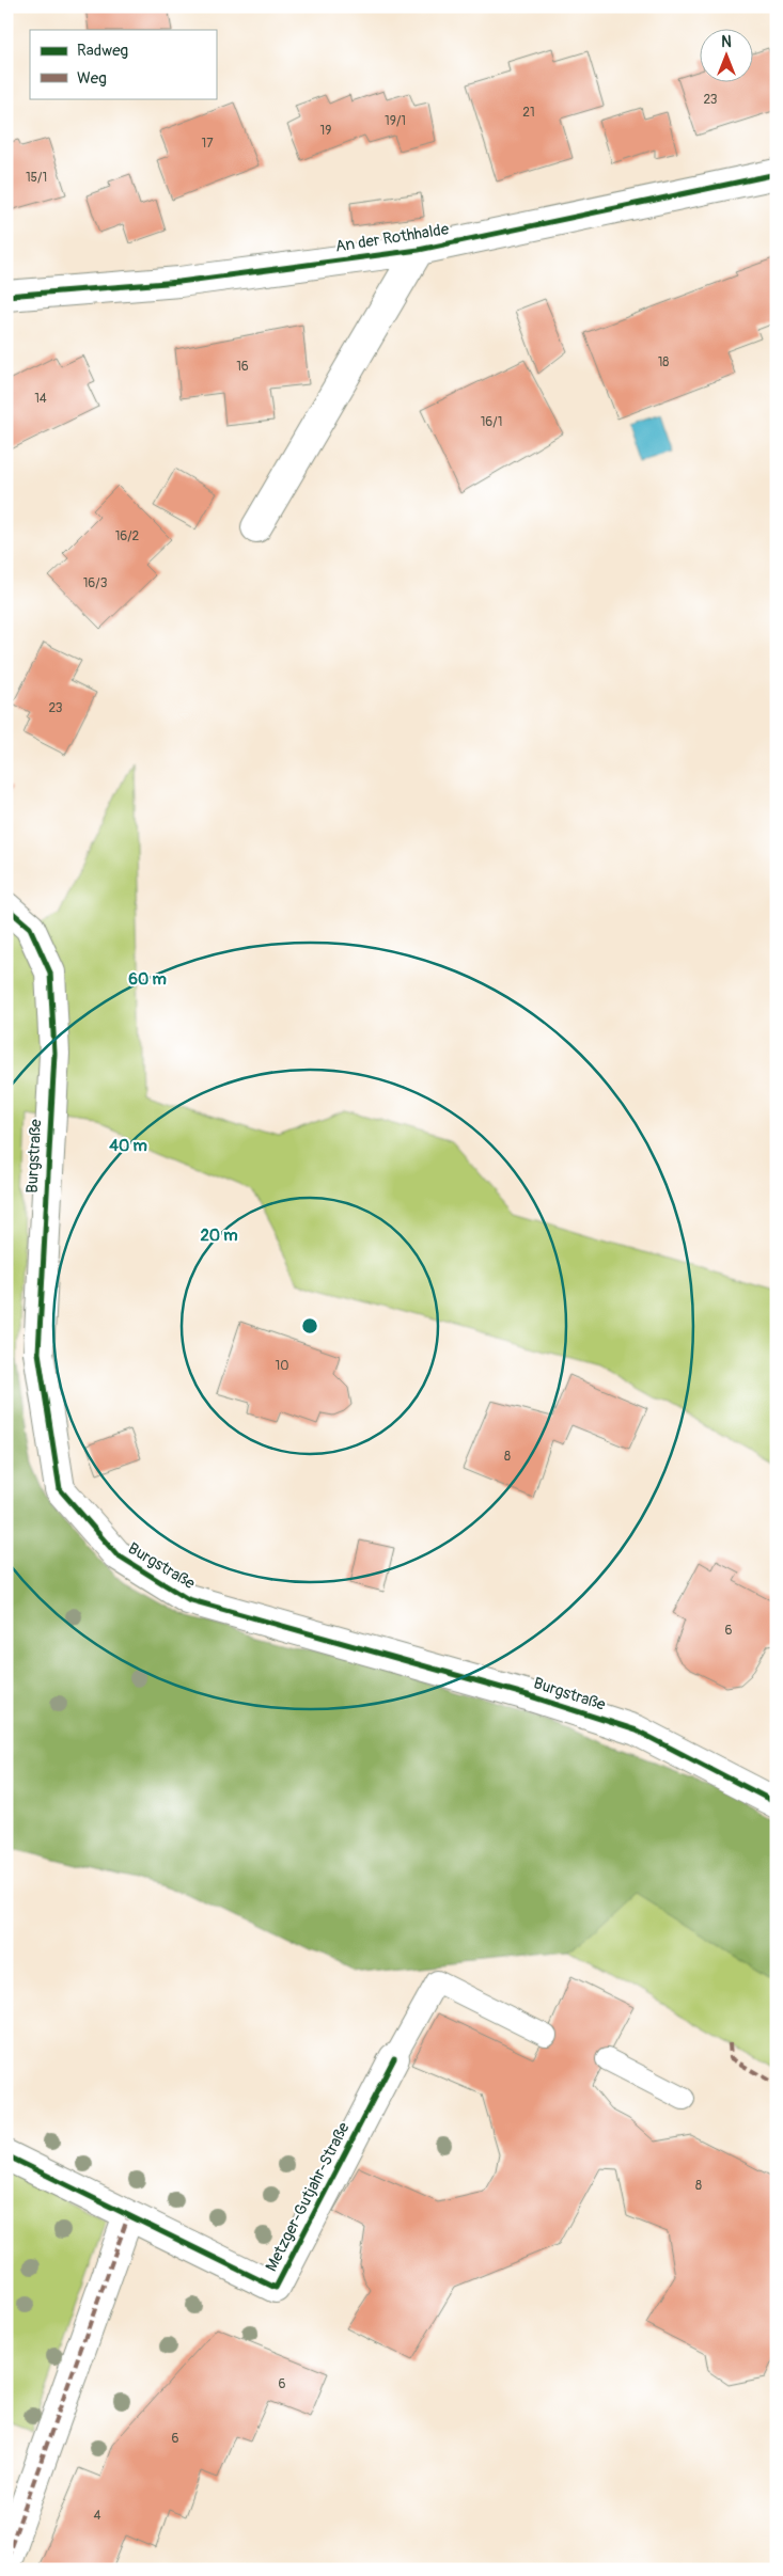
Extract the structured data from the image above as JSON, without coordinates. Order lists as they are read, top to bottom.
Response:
{
  "streets": {
    "street": ["An der Rothhalde", "Burgstraße", "Metzger-Gutjahr-Straße"]
  },
  "house_numbers": [
    "23",
    "21",
    "19/1",
    "19",
    "17",
    "15/1",
    "18",
    "16",
    "14",
    "16/1",
    "16/2",
    "16/3",
    "23",
    "10",
    "8",
    "6",
    "8",
    "6",
    "6",
    "4"
  ],
  "legend": ["Radweg", "Weg"],
  "north": "top",
  "rings": ["60 m", "40 m", "20 m"]
}
